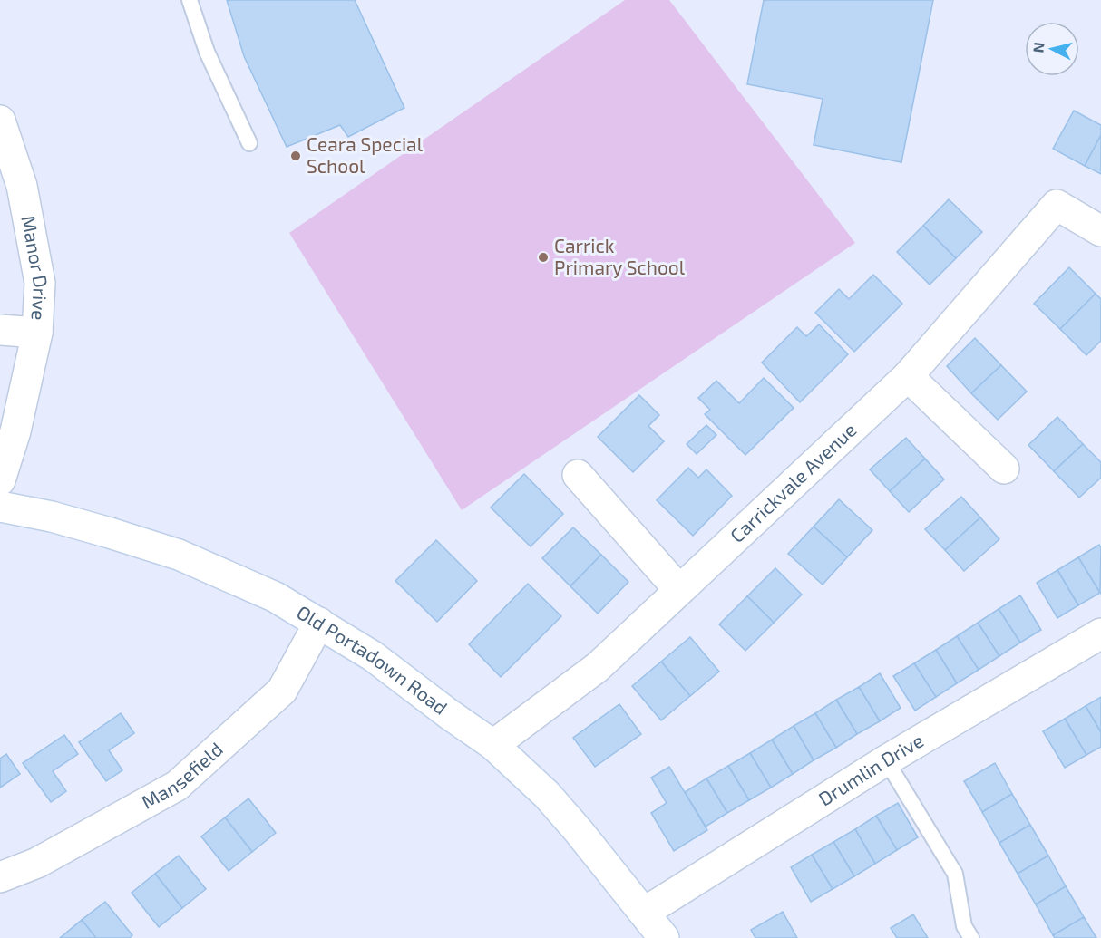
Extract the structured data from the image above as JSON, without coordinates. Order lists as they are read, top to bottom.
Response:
{
  "streets": {
    "street": [
      "Manor Drive",
      "Carrickvale Avenue",
      "Old Portadown Road",
      "Drumlin Drive",
      "Mansefield"
    ]
  },
  "crossings": [
    ["Carrickvale Avenue", "Old Portadown Road"],
    ["Old Portadown Road", "Drumlin Drive"],
    ["Old Portadown Road", "Mansefield"]
  ],
  "places": ["Ceara Special School", "Carrick Primary School"],
  "north": "left"
}
